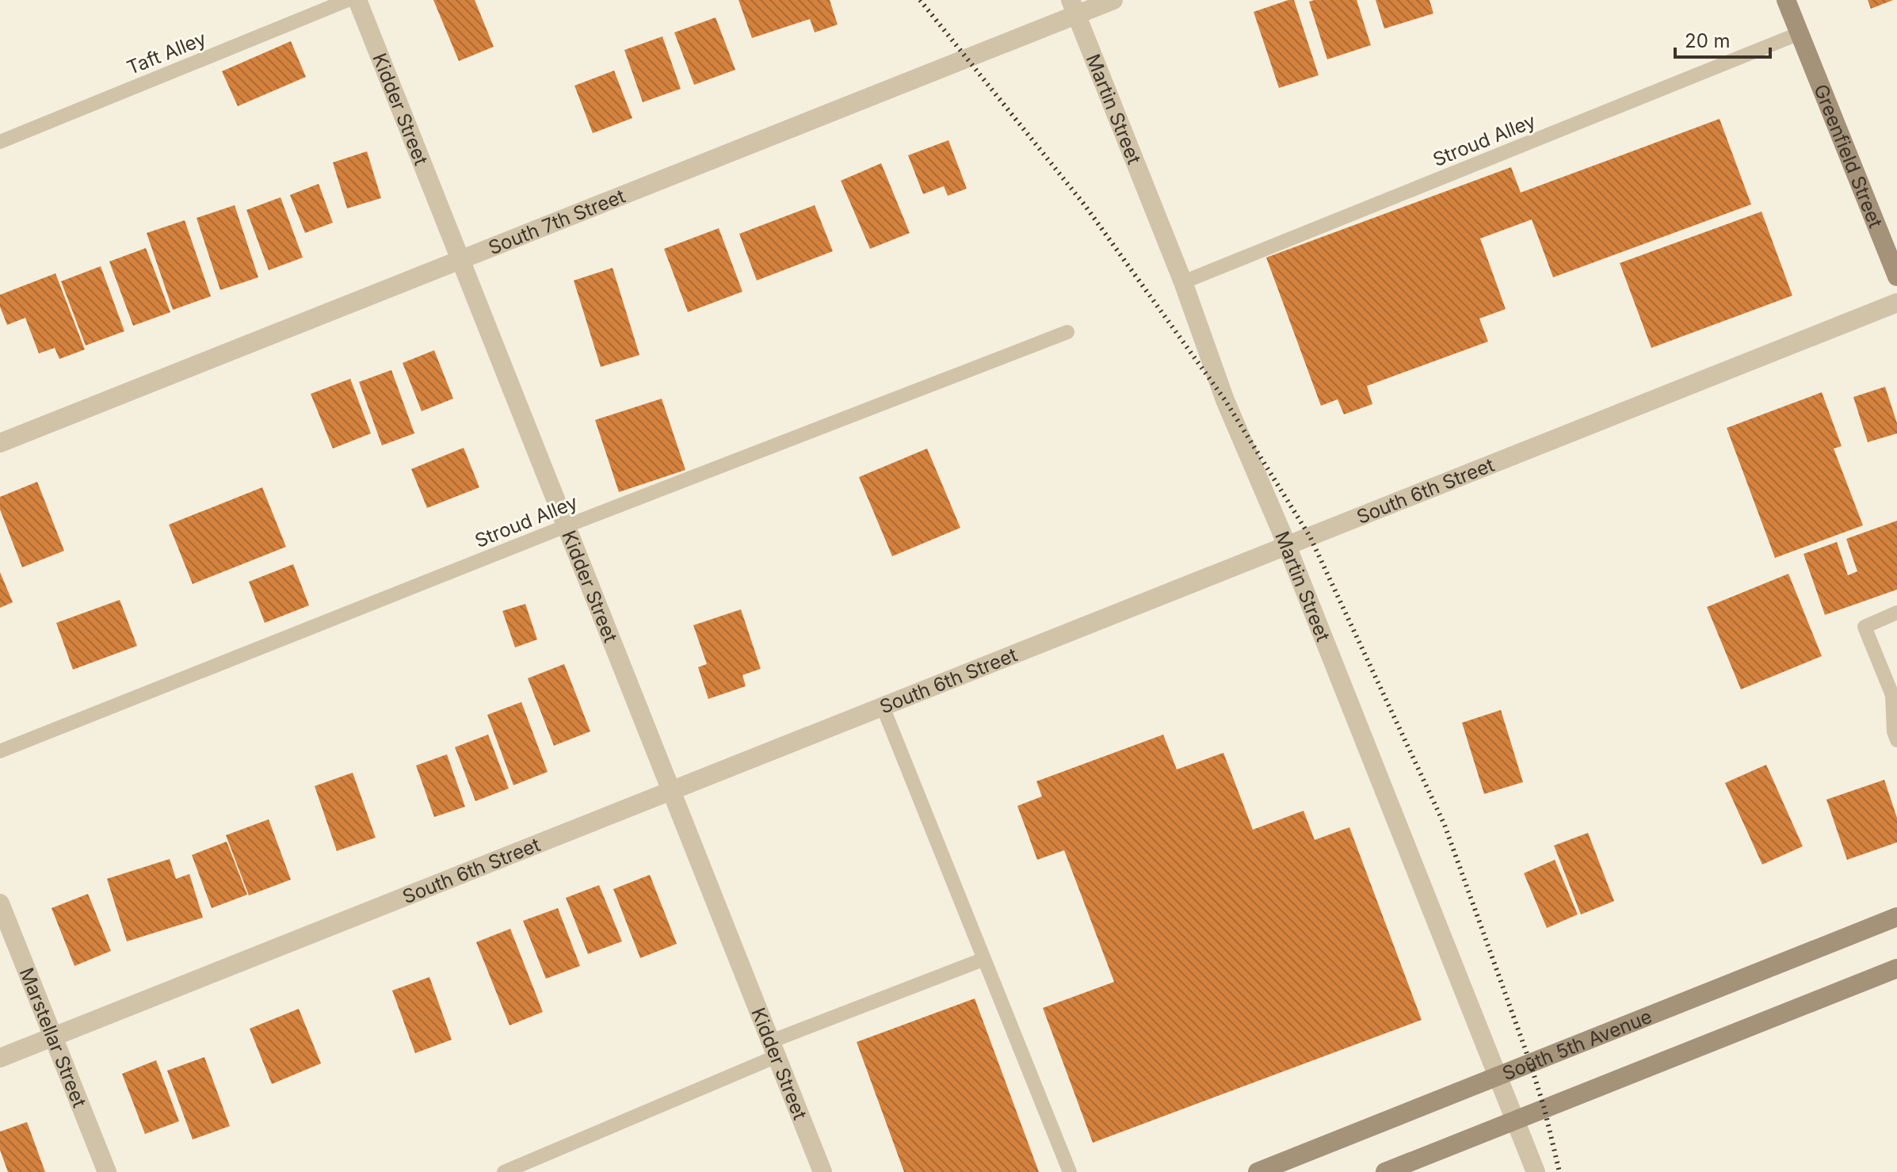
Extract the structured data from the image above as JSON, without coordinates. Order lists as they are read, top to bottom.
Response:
{
  "streets": {
    "street": [
      "Kidder Street",
      "Martin Street",
      "Greenfield Street",
      "South 7th Street",
      "South 6th Street",
      "Marstellar Street",
      "South 5th Avenue"
    ],
    "lane": ["Taft Alley", "Stroud Alley"]
  },
  "crossings": [
    ["Kidder Street", "Stroud Alley"],
    ["Kidder Street", "South 7th Street"],
    ["Kidder Street", "South 6th Street"],
    ["Martin Street", "Stroud Alley"],
    ["Martin Street", "South 7th Street"],
    ["Martin Street", "South 6th Street"],
    ["Martin Street", "South 5th Avenue"],
    ["Stroud Alley", "Greenfield Street"],
    ["South 6th Street", "Marstellar Street"]
  ],
  "scale_bar": "20 m"
}
